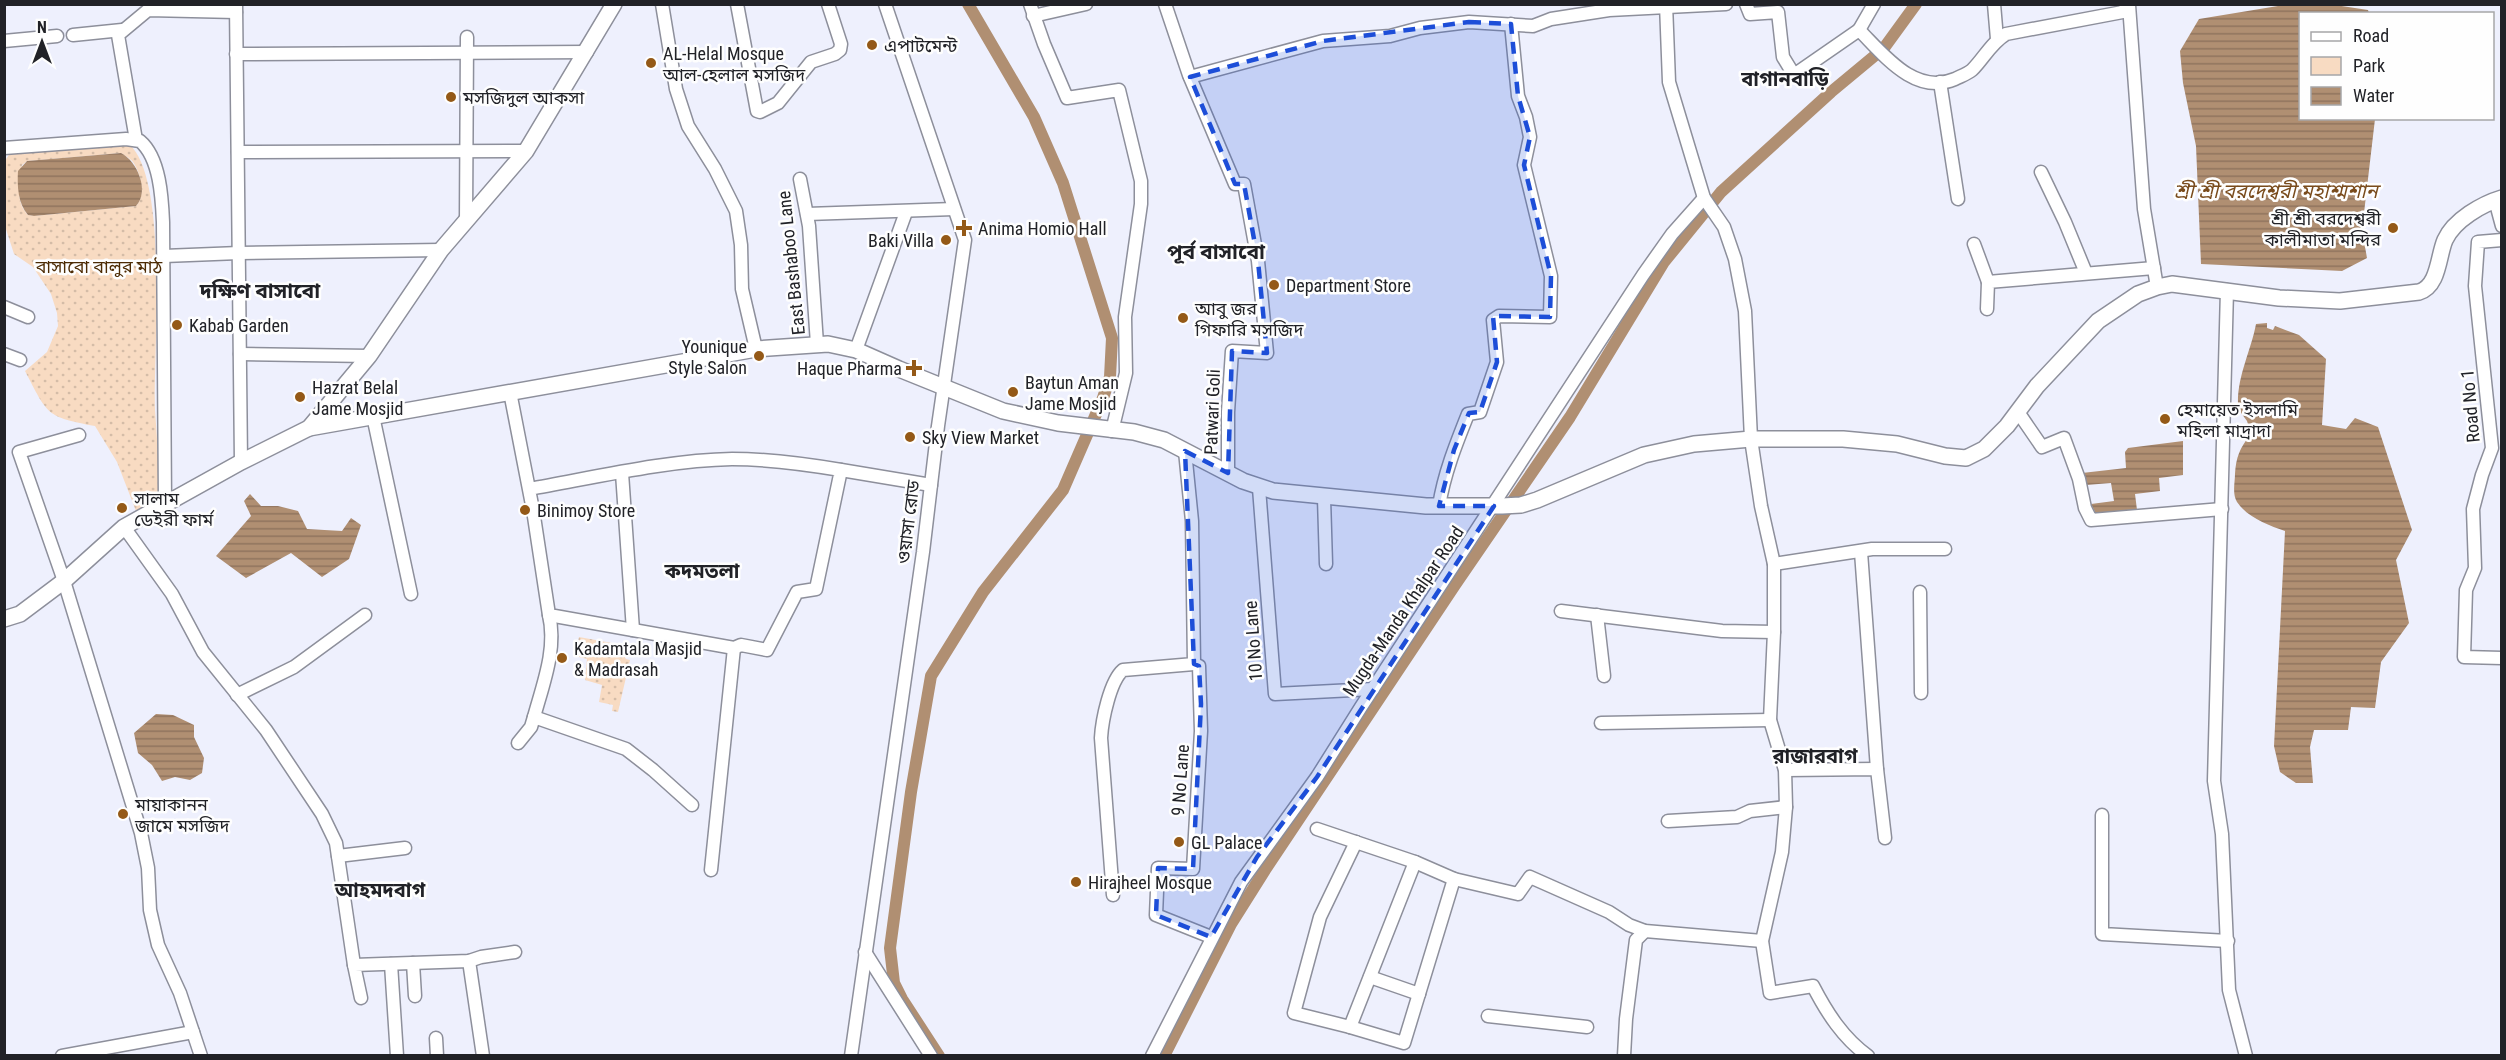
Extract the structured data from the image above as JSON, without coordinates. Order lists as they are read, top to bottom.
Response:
{
  "streets": {
    "street": [
      "East Bashaboo Lane",
      "Road No 1",
      "Patwari Goli",
      "ওয়াসা রোড",
      "Mugda-Manda Khalpar Road",
      "10 No Lane",
      "9 No Lane"
    ]
  },
  "crossings": [
    ["Mugda-Manda Khalpar Road", "10 No Lane"],
    ["Mugda-Manda Khalpar Road", "9 No Lane"]
  ],
  "districts": [
    "বাগানবাড়ি",
    "পূর্ব বাসাবো",
    "দক্ষিণ বাসাবো",
    "কদমতলা",
    "রাজারবাগ",
    "আহমদবাগ"
  ],
  "water": ["শ্রী শ্রী বরদেশ্বরী মহাশ্মশান"],
  "parks": ["বাসাবো বালুর মাঠ"],
  "places": {
    "other": [
      "এপাটমেন্ট",
      "AL-Helal Mosque আল-হেলাল মসজিদ",
      "মসজিদুল আকসা",
      "শ্রী শ্রী বরদেশ্বরী কালীমাতা মন্দির",
      "Baki Villa",
      "Department Store",
      "আবু জর গিফারি মসজিদ",
      "Kabab Garden",
      "Younique Style Salon",
      "Baytun Aman Jame Mosjid",
      "Hazrat Belal Jame Mosjid",
      "হেমায়েত ইসলামি মহিলা মাদ্রাদা",
      "Sky View Market",
      "সালাম ডেইরী ফার্ম",
      "Binimoy Store",
      "Kadamtala Masjid & Madrasah",
      "মায়াকানন জামে মসজিদ",
      "GL Palace",
      "Hirajheel Mosque"
    ],
    "health": ["Anima Homio Hall", "Haque Pharma"]
  },
  "legend": ["Road", "Park", "Water"],
  "north": "top"
}
